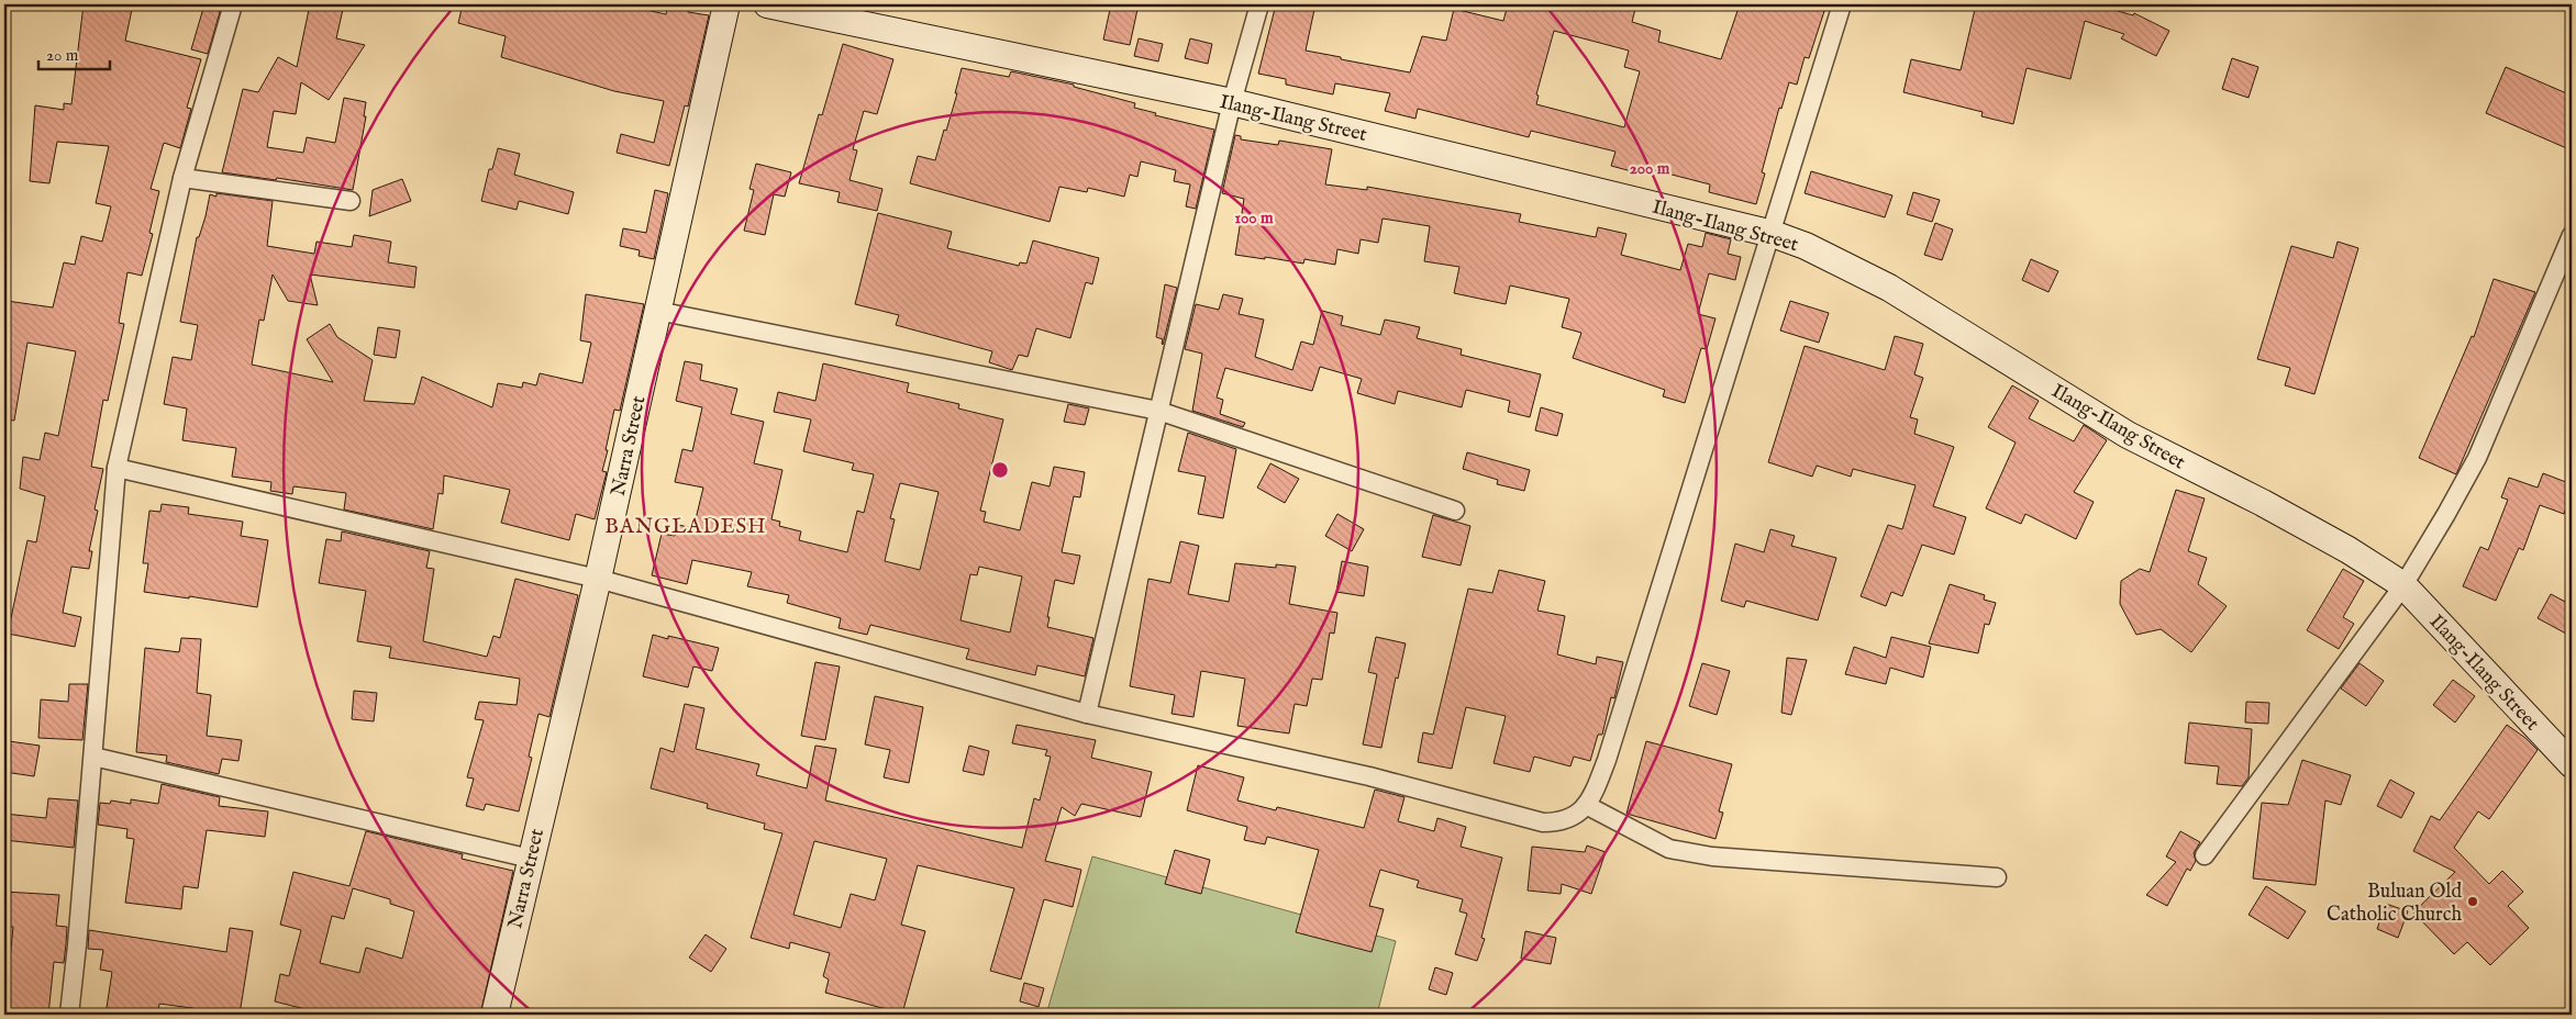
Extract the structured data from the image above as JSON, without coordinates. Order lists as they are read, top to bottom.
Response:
{
  "streets": {
    "main road": ["Ilang-Ilang Street", "Narra Street"]
  },
  "districts": ["BANGLADESH"],
  "places": ["Buluan Old Catholic Church"],
  "scale_bar": "20 m",
  "rings": ["200 m", "100 m"]
}
